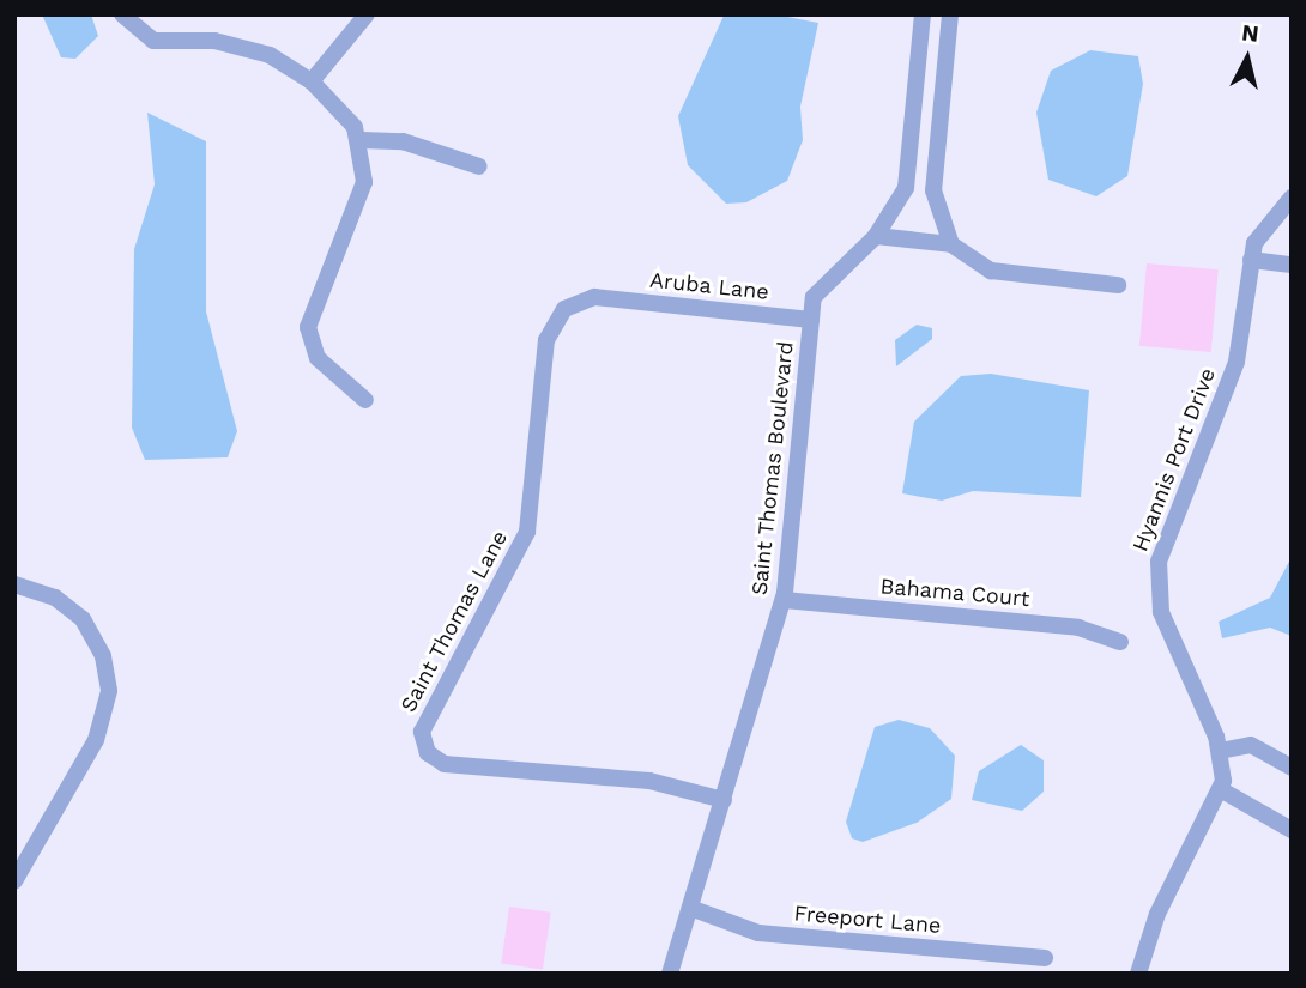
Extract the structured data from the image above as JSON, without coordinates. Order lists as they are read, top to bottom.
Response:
{
  "streets": {
    "street": [
      "Aruba Lane",
      "Hyannis Port Drive",
      "Saint Thomas Boulevard",
      "Bahama Court",
      "Saint Thomas Lane",
      "Freeport Lane"
    ]
  },
  "crossings": [
    ["Aruba Lane", "Saint Thomas Boulevard"],
    ["Aruba Lane", "Saint Thomas Lane"],
    ["Saint Thomas Boulevard", "Bahama Court"],
    ["Saint Thomas Boulevard", "Saint Thomas Lane"],
    ["Saint Thomas Boulevard", "Freeport Lane"]
  ],
  "north": "top"
}
